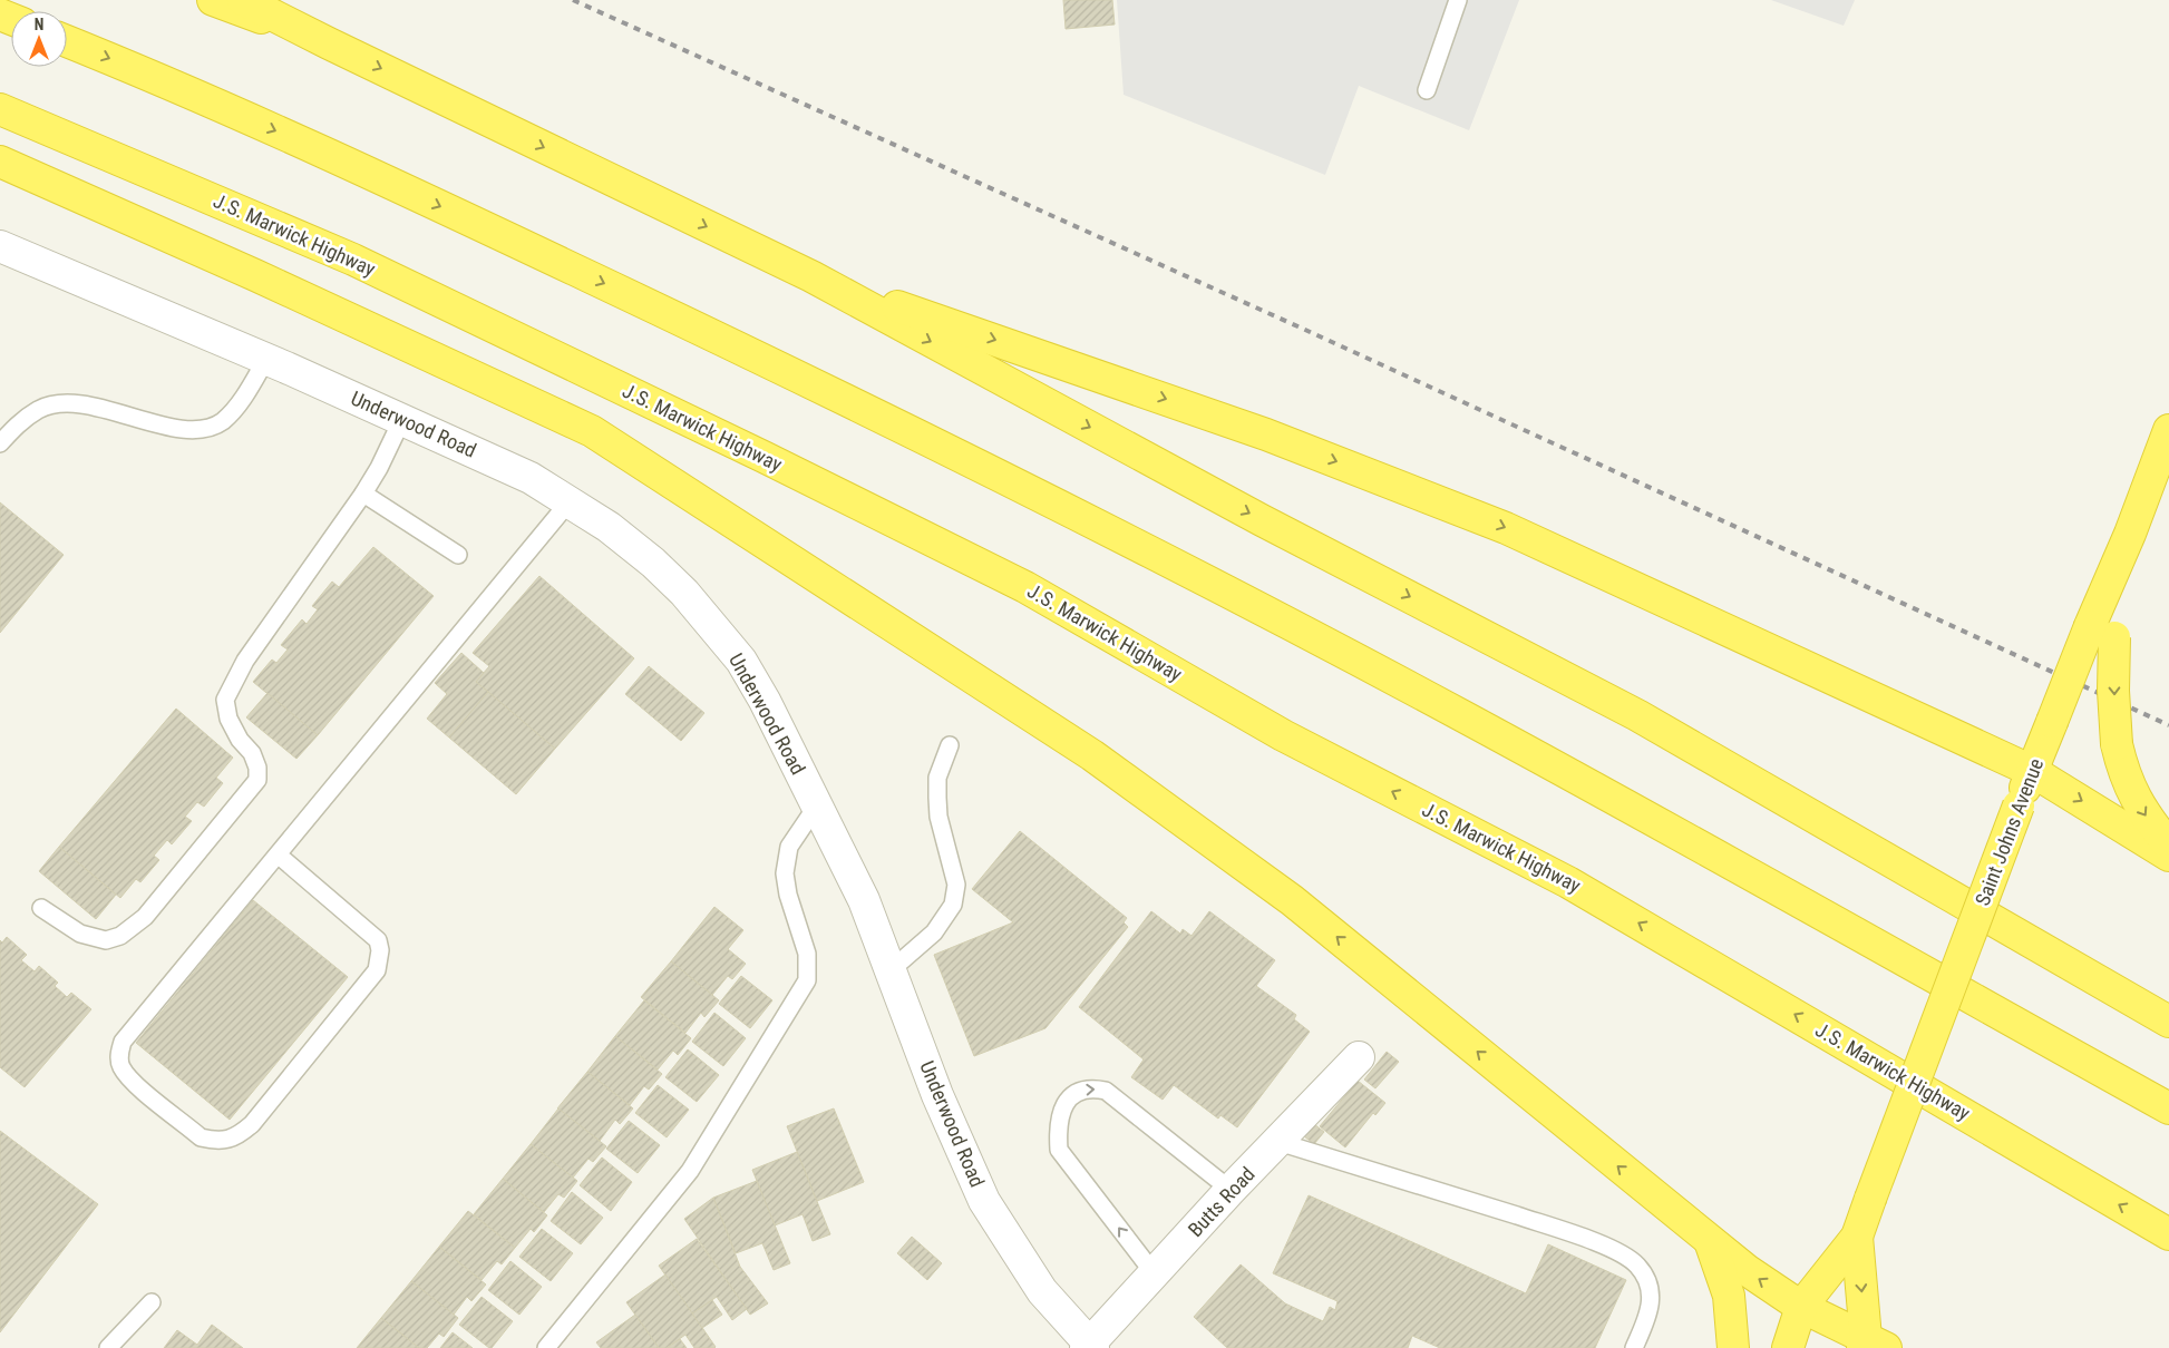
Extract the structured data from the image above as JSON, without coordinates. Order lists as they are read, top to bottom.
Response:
{
  "streets": {
    "highway": ["J.S. Marwick Highway", "Saint Johns Avenue"],
    "street": ["Underwood Road", "Butts Road"]
  },
  "crossings": [
    ["Underwood Road", "Butts Road"]
  ],
  "north": "top"
}
